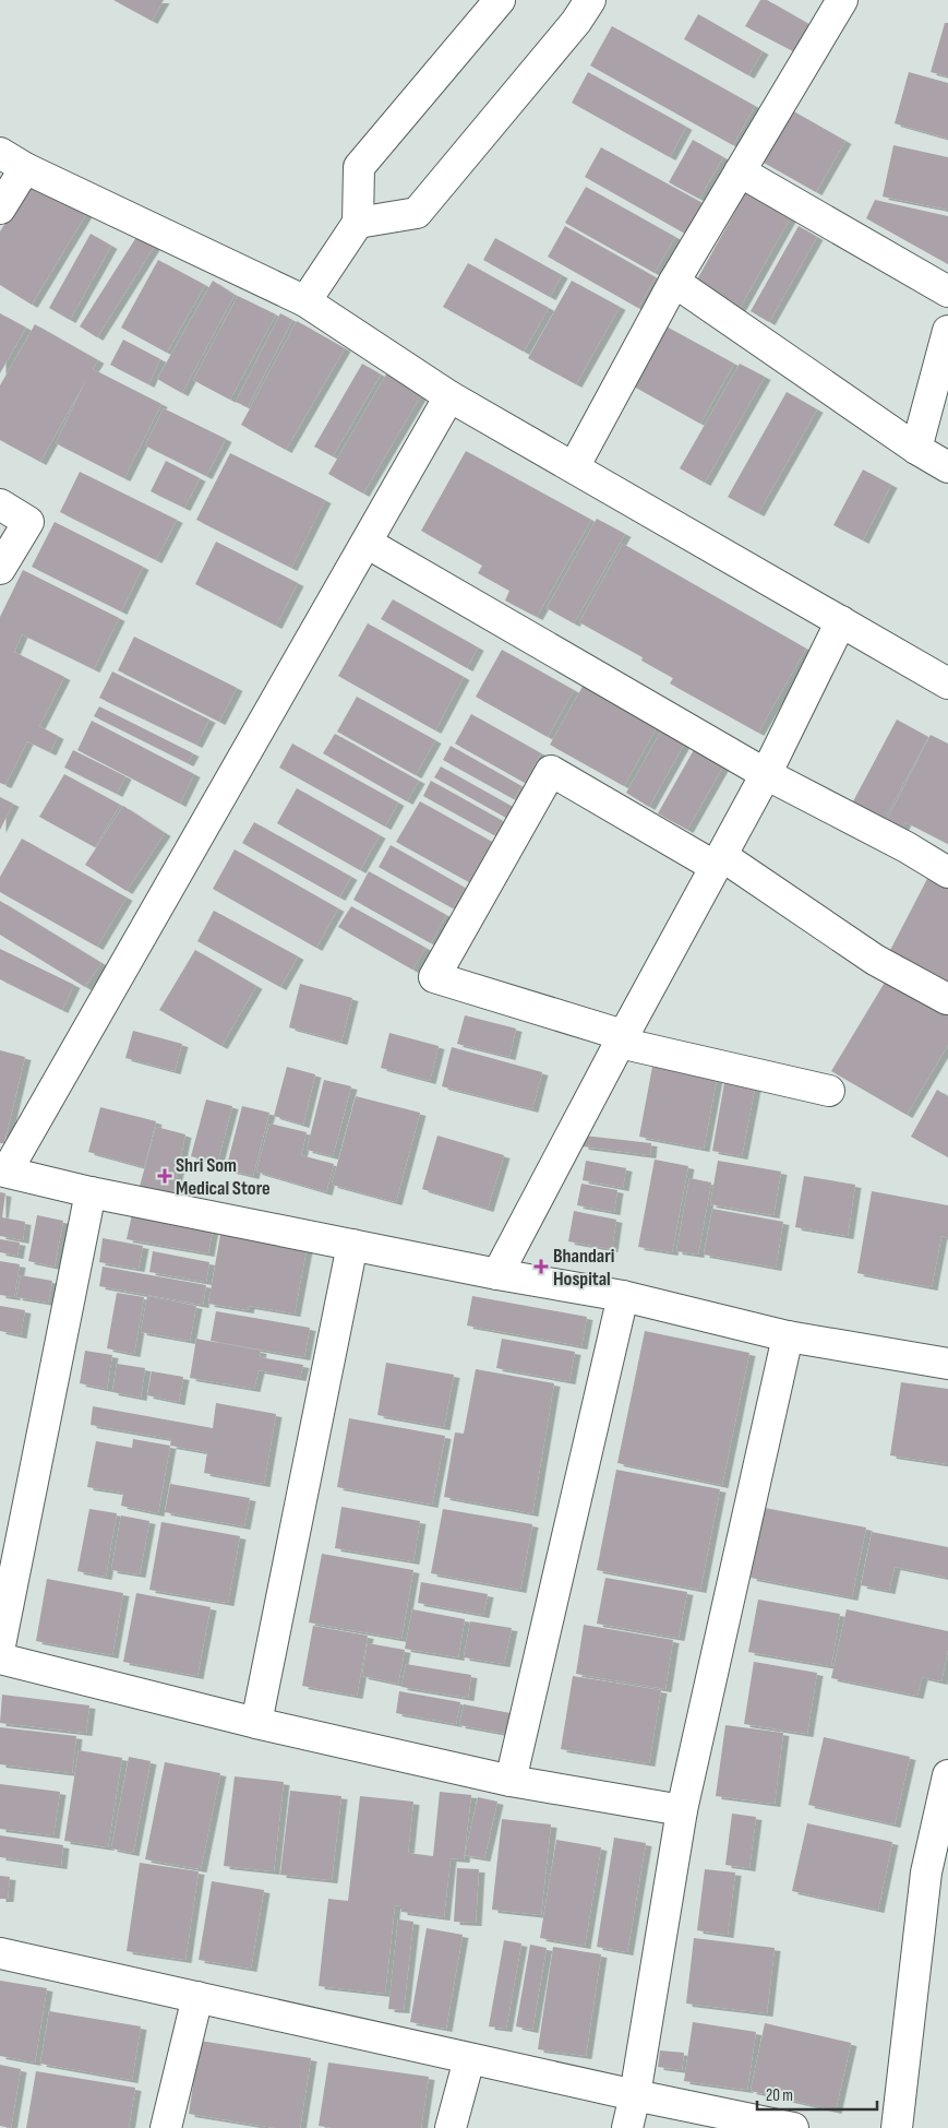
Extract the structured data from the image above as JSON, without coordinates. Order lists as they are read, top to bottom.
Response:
{
  "places": {
    "health": ["Shri Som Medical Store", "Bhandari Hospital"]
  },
  "scale_bar": "20 m"
}
